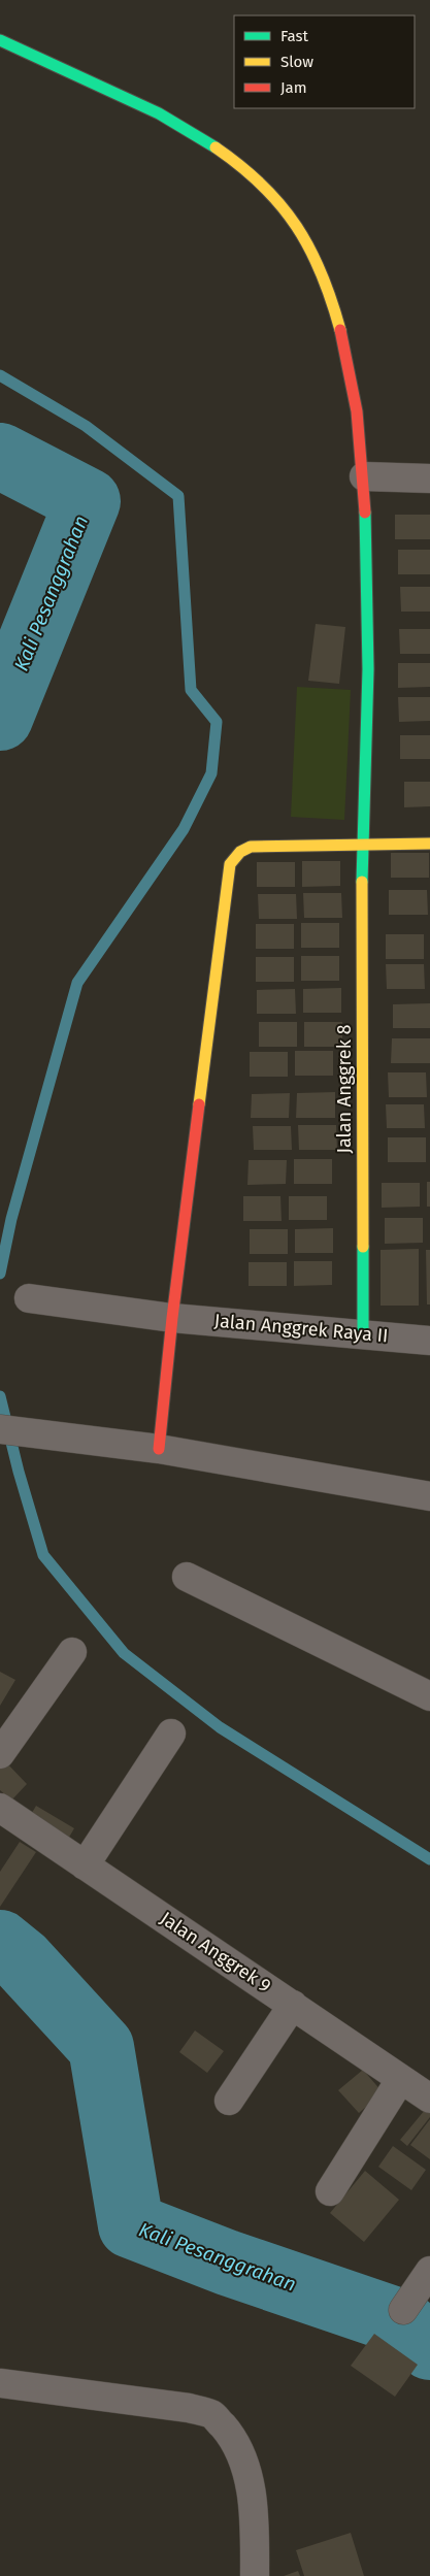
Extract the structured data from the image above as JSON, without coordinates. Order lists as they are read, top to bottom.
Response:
{
  "streets": {
    "street": ["Jalan Anggrek 8", "Jalan Anggrek Raya II", "Jalan Anggrek 9"]
  },
  "crossings": [
    ["Jalan Anggrek 8", "Jalan Anggrek Raya II"]
  ],
  "water": ["Kali Pesanggrahan"],
  "legend": ["Fast", "Slow", "Jam"]
}
